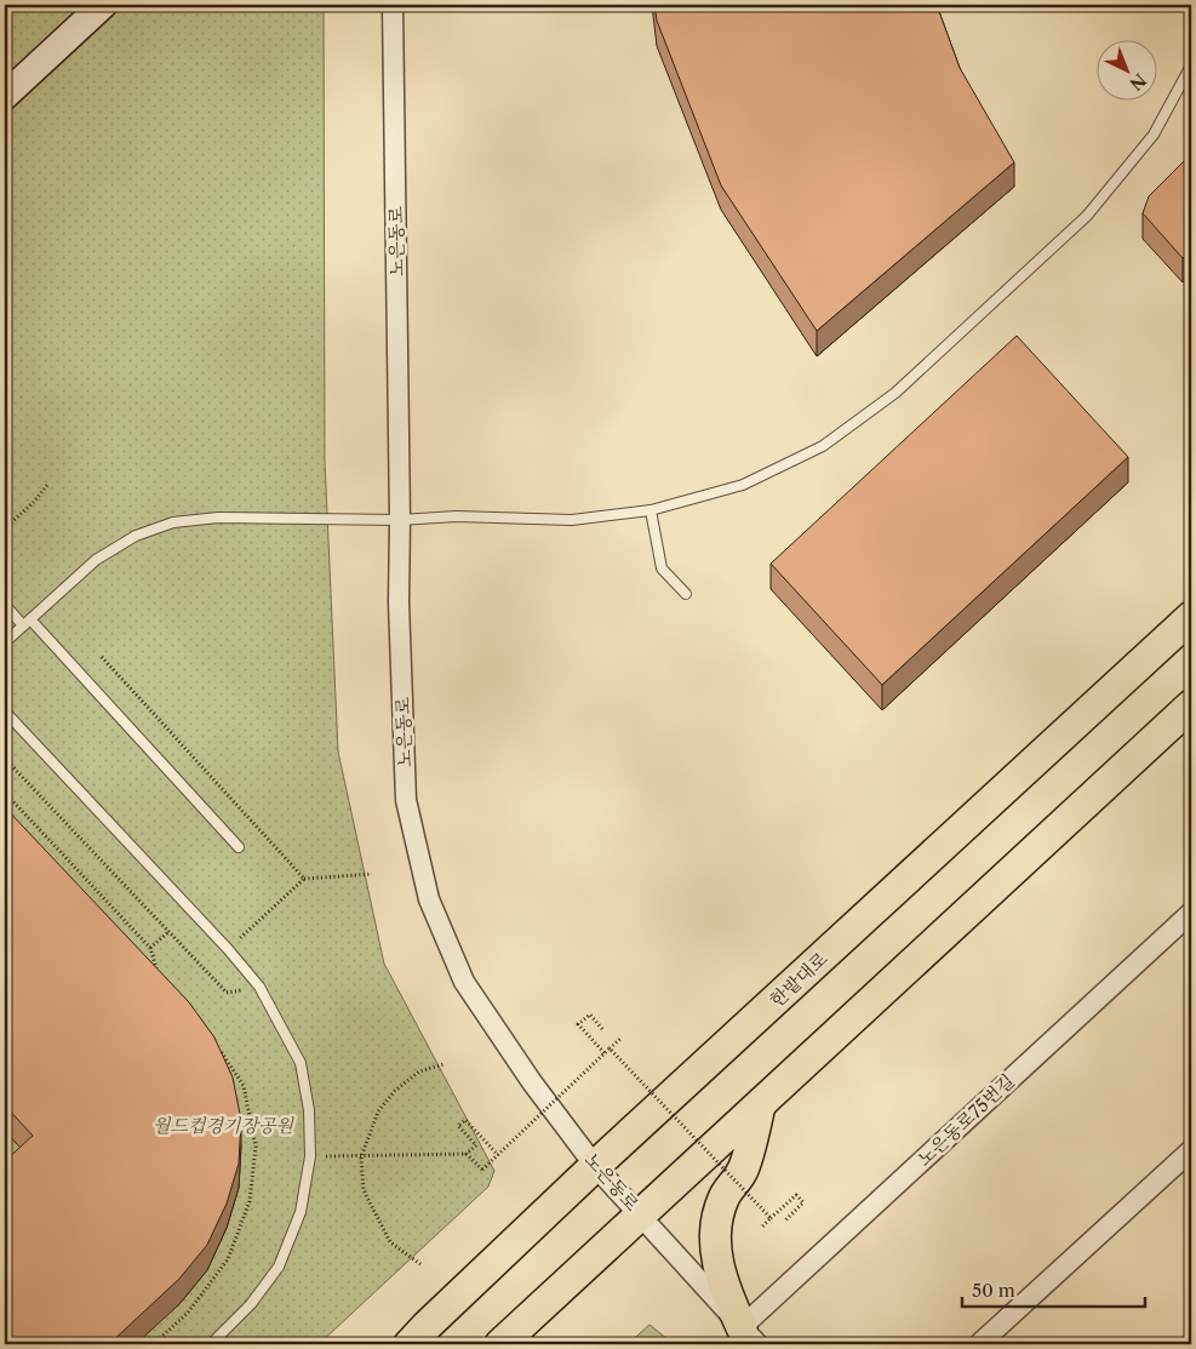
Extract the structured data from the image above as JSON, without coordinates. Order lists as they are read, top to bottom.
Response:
{
  "streets": {
    "main road": ["한밭대로"],
    "street": ["노은동로", "노은동로75번길"]
  },
  "crossings": [
    ["노은동로", "한밭대로"],
    ["노은동로", "노은동로75번길"]
  ],
  "parks": ["월드컵경기장공원"],
  "scale_bar": "50 m",
  "north": "bottom right"
}
